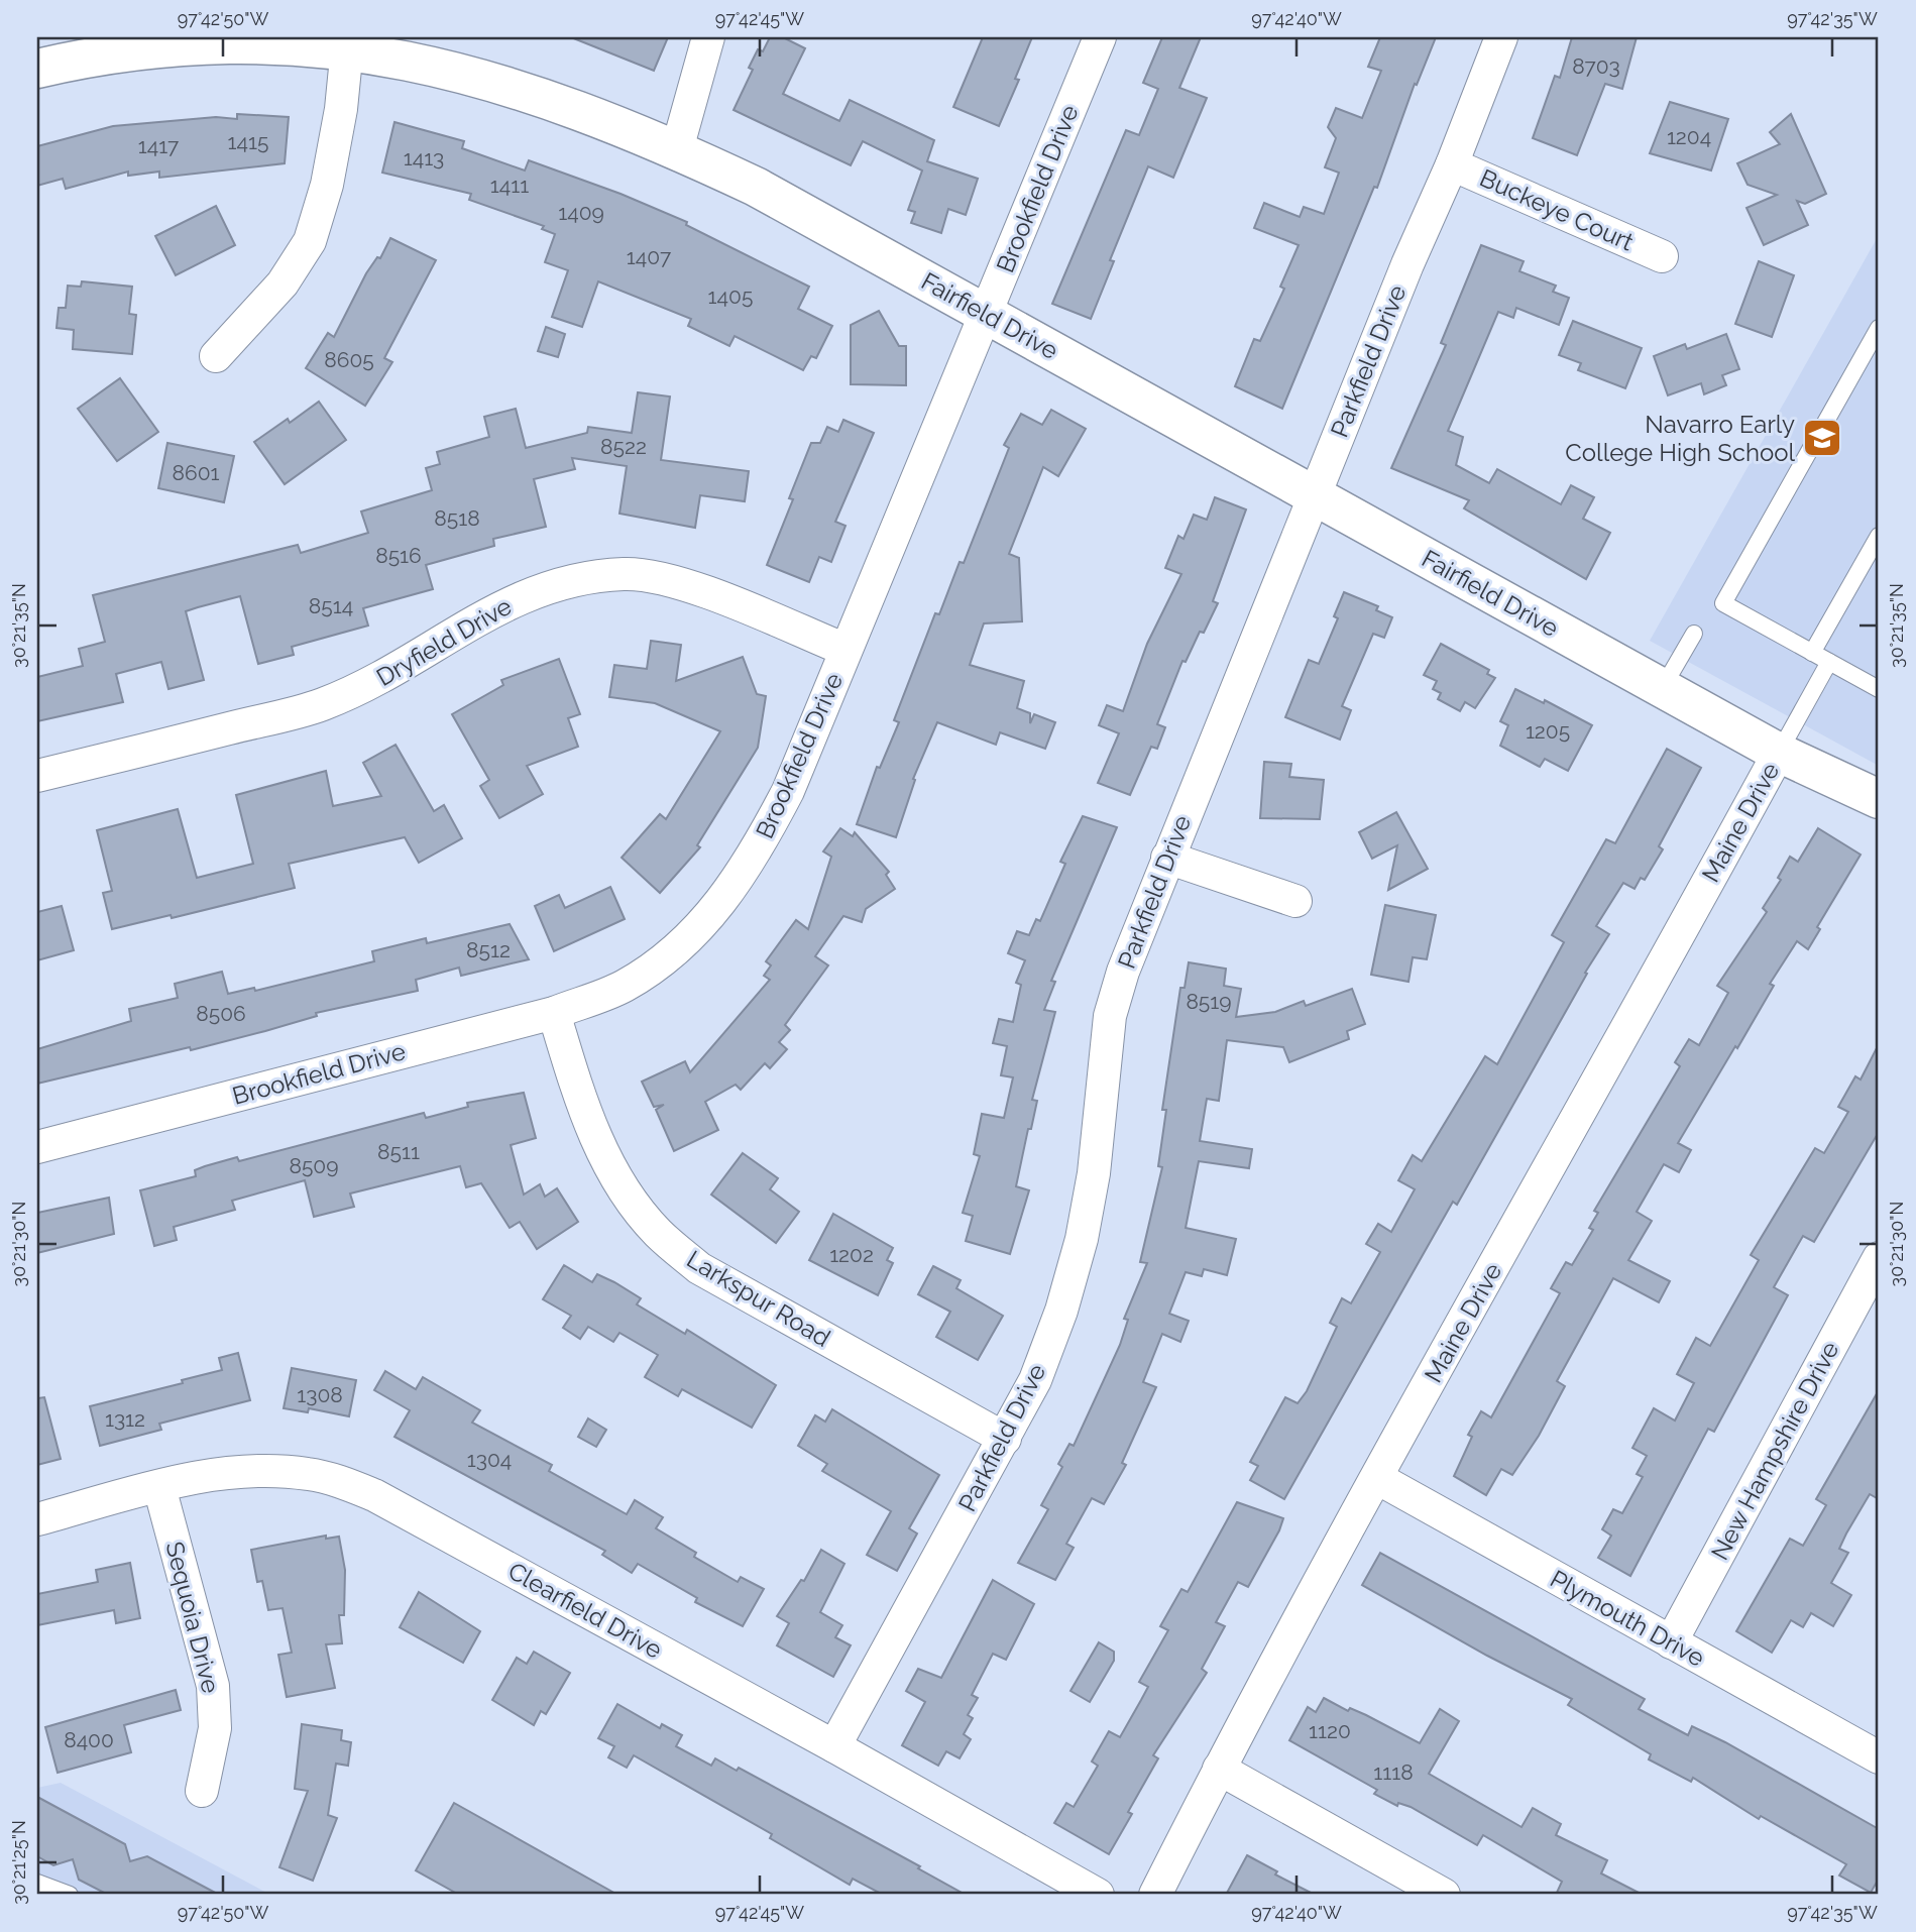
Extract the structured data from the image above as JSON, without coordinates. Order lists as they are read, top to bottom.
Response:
{
  "streets": {
    "street": [
      "Brookfield Drive",
      "Buckeye Court",
      "Fairfield Drive",
      "Parkfield Drive",
      "Dryfield Drive",
      "Maine Drive",
      "Larkspur Road",
      "New Hampshire Drive",
      "Clearfield Drive",
      "Sequoia Drive",
      "Plymouth Drive"
    ]
  },
  "crossings": [
    ["Brookfield Drive", "Fairfield Drive"],
    ["Brookfield Drive", "Dryfield Drive"],
    ["Brookfield Drive", "Larkspur Road"],
    ["Buckeye Court", "Parkfield Drive"],
    ["Fairfield Drive", "Parkfield Drive"],
    ["Fairfield Drive", "Maine Drive"],
    ["Parkfield Drive", "Larkspur Road"],
    ["Parkfield Drive", "Clearfield Drive"],
    ["Maine Drive", "Plymouth Drive"],
    ["New Hampshire Drive", "Plymouth Drive"],
    ["Clearfield Drive", "Sequoia Drive"]
  ],
  "places": {
    "school or university": ["Navarro Early College High School"]
  },
  "house_numbers": [
    "8703",
    "1204",
    "1415",
    "1417",
    "1413",
    "1411",
    "1409",
    "1407",
    "1405",
    "8605",
    "8522",
    "8601",
    "8518",
    "8516",
    "8514",
    "1205",
    "8512",
    "8519",
    "8506",
    "8511",
    "8509",
    "1202",
    "1308",
    "1312",
    "1304",
    "1120",
    "8400",
    "1118"
  ],
  "coordinates": [
    "97°42'50\"W",
    "97°42'45\"W",
    "97°42'40\"W",
    "97°42'35\"W",
    "30°21'35\"N",
    "30°21'30\"N",
    "30°21'25\"N"
  ]
}
